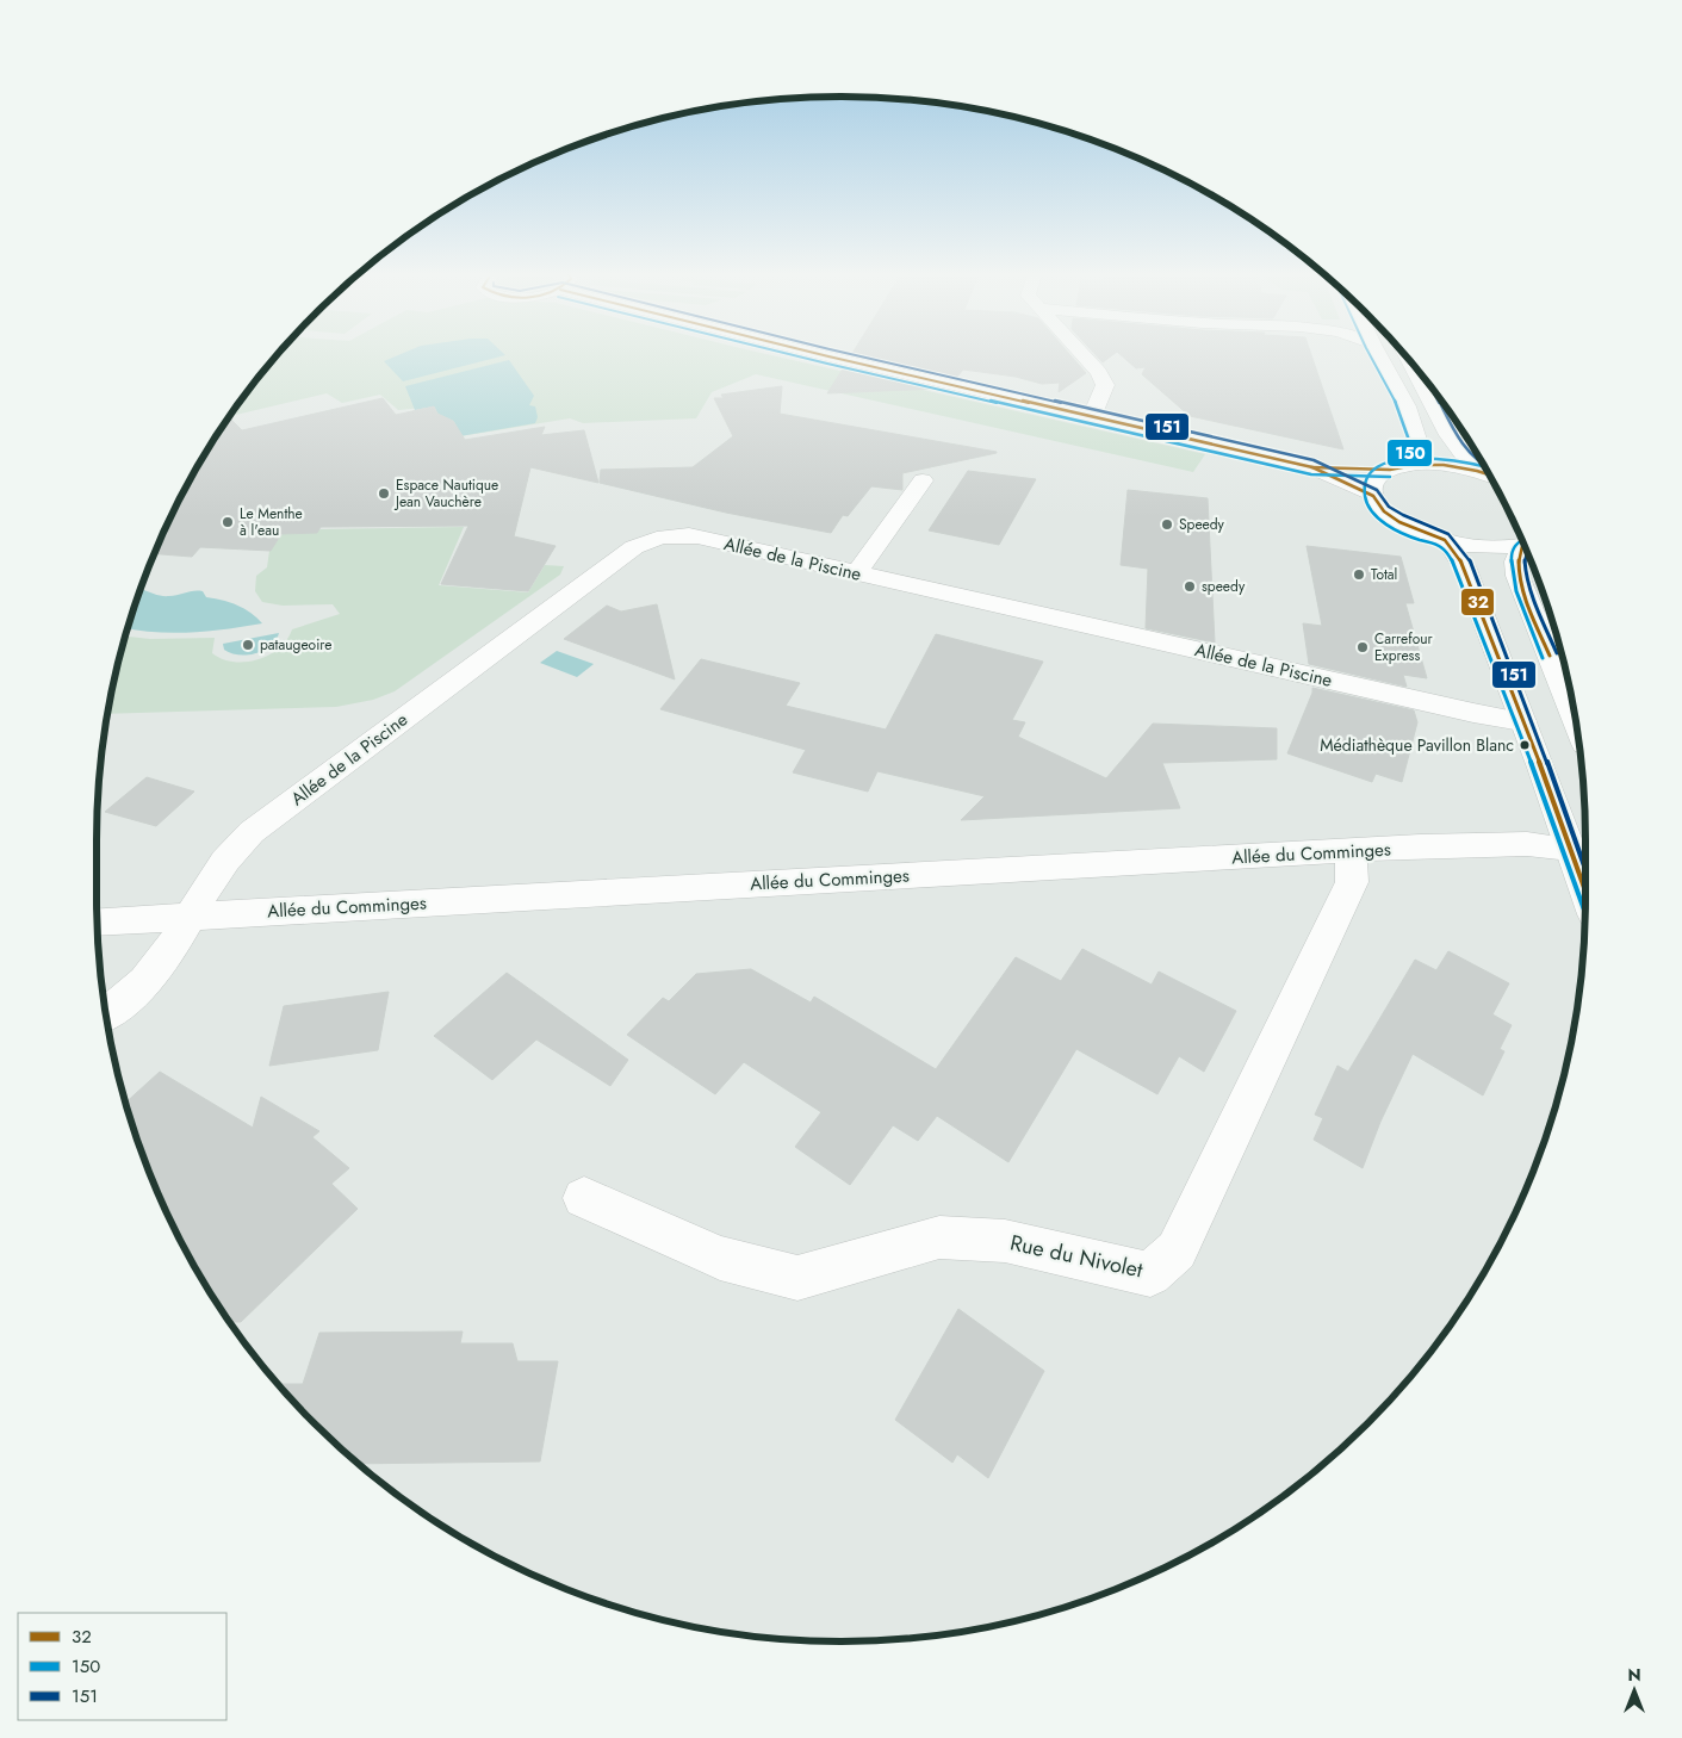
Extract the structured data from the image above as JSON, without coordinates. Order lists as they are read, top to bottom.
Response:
{
  "streets": {
    "street": ["Allée de la Piscine", "Allée du Comminges", "Rue du Nivolet"]
  },
  "crossings": [
    ["Allée de la Piscine", "Allée du Comminges"],
    ["Allée du Comminges", "Rue du Nivolet"]
  ],
  "places": [
    "Espace Nautique Jean Vauchère",
    "Le Menthe à l'eau",
    "Speedy",
    "Total",
    "speedy",
    "pataugeoire",
    "Carrefour Express",
    "Médiathèque Pavillon Blanc"
  ],
  "lines": ["transit line 32", "transit line 150", "transit line 151"],
  "legend": ["32", "150", "151"],
  "north": "top"
}
